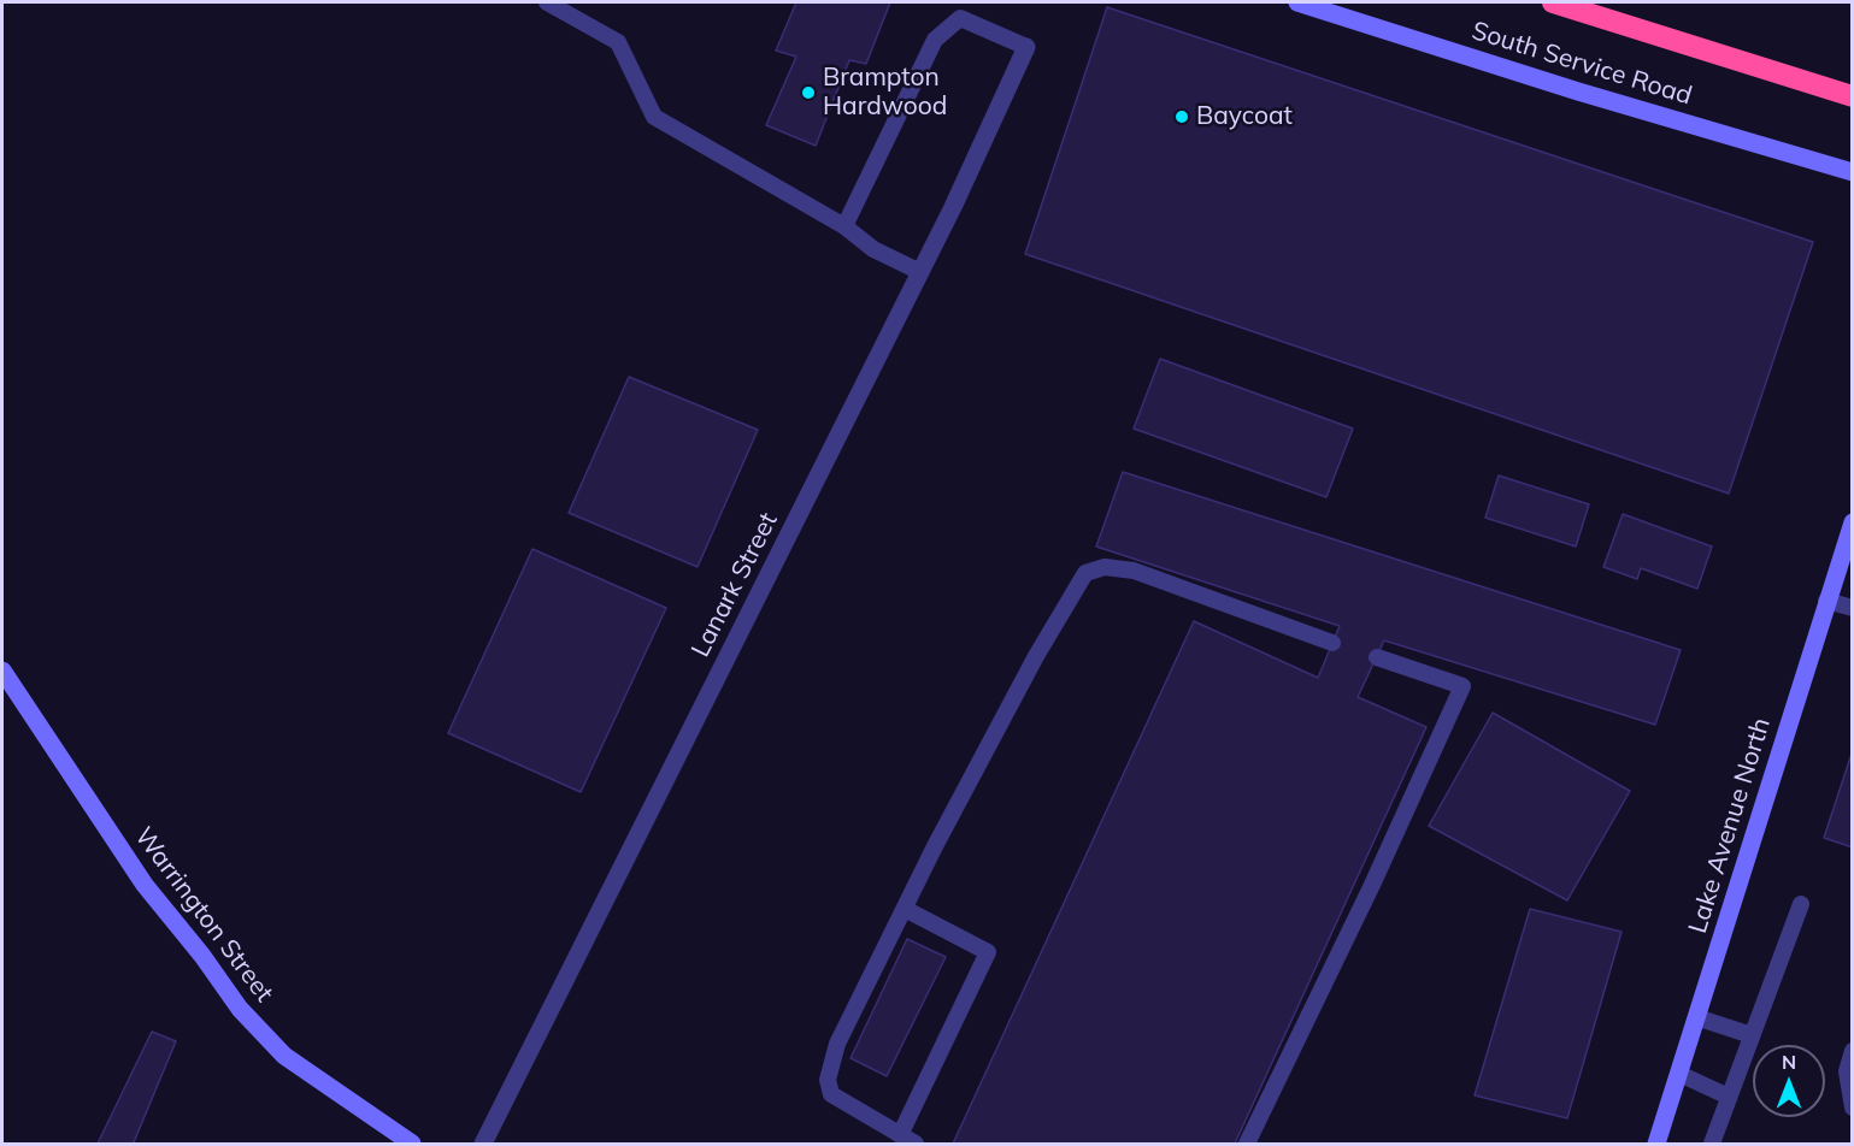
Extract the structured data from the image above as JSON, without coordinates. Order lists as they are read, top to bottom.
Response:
{
  "streets": {
    "street": [
      "South Service Road",
      "Lanark Street",
      "Lake Avenue North",
      "Warrington Street"
    ]
  },
  "places": ["Brampton Hardwood", "Baycoat"],
  "north": "top"
}
